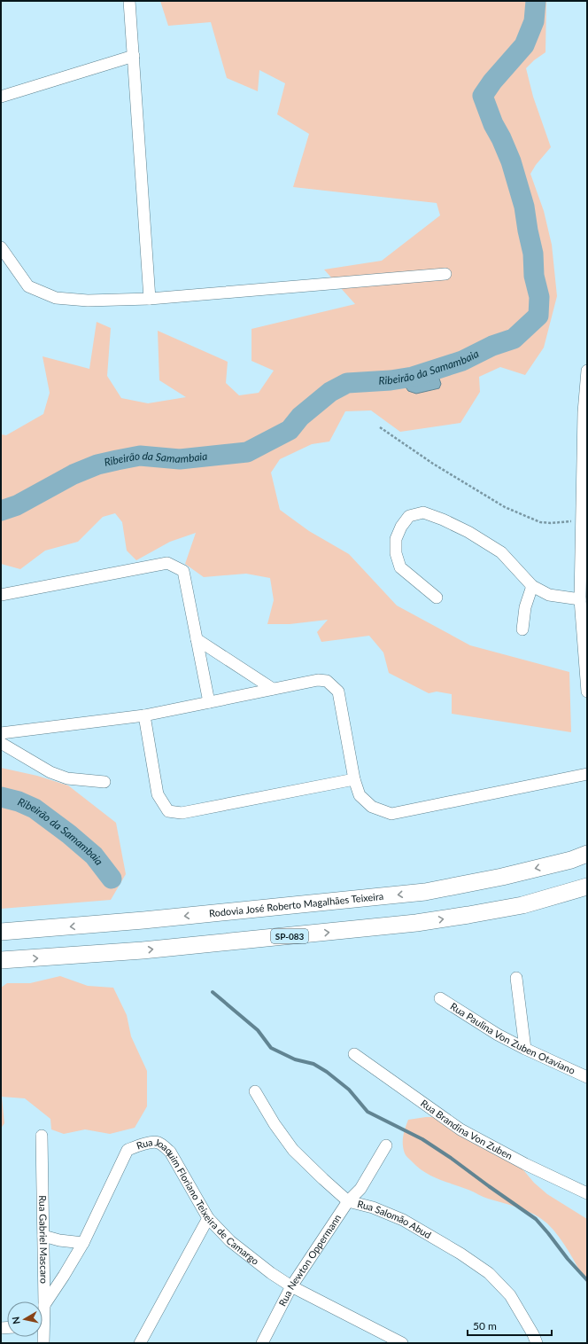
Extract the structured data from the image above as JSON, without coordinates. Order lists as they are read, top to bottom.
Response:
{
  "streets": {
    "highway": ["Rodovia José Roberto Magalhães Teixeira", "SP-083"],
    "street": [
      "Rua Paulina Von Zuben Otaviano",
      "Rua Brandina Von Zuben",
      "Rua Joaquim Floriano Teixeira de Camargo",
      "Rua Salomão Abud",
      "Rua Gabriel Mascaro",
      "Rua Newton Oppermann"
    ]
  },
  "crossings": [
    ["Rua Joaquim Floriano Teixeira de Camargo", "Rua Gabriel Mascaro"],
    ["Rua Joaquim Floriano Teixeira de Camargo", "Rua Newton Oppermann"],
    ["Rua Salomão Abud", "Rua Newton Oppermann"]
  ],
  "water": ["Ribeirão da Samambaia"],
  "scale_bar": "50 m",
  "north": "left"
}
